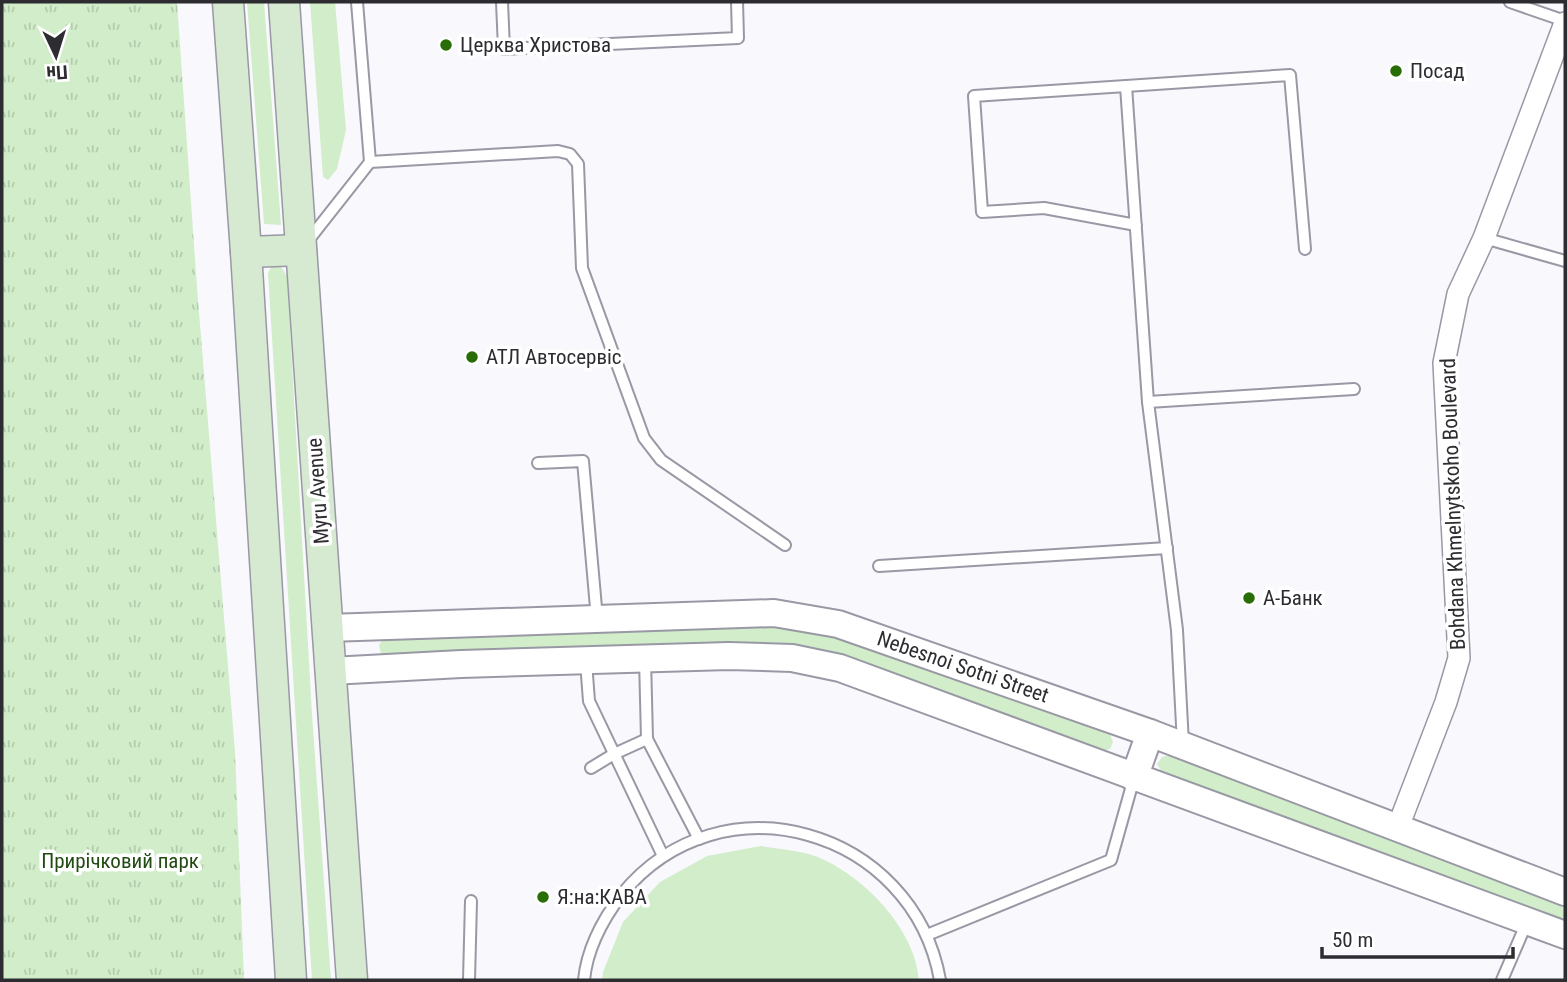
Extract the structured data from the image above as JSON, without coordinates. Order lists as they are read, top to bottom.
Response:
{
  "streets": {
    "main road": ["Myru Avenue"],
    "street": ["Bohdana Khmelnytskoho Boulevard", "Nebesnoi Sotni Street"]
  },
  "crossings": [
    ["Myru Avenue", "Nebesnoi Sotni Street"],
    ["Bohdana Khmelnytskoho Boulevard", "Nebesnoi Sotni Street"]
  ],
  "parks": ["Прирічковий парк"],
  "places": [
    "Церква Христова",
    "Посад",
    "АТЛ Автосервіс",
    "А-Банк",
    "Я:на:КАВА"
  ],
  "scale_bar": "50 m",
  "north": "bottom"
}
